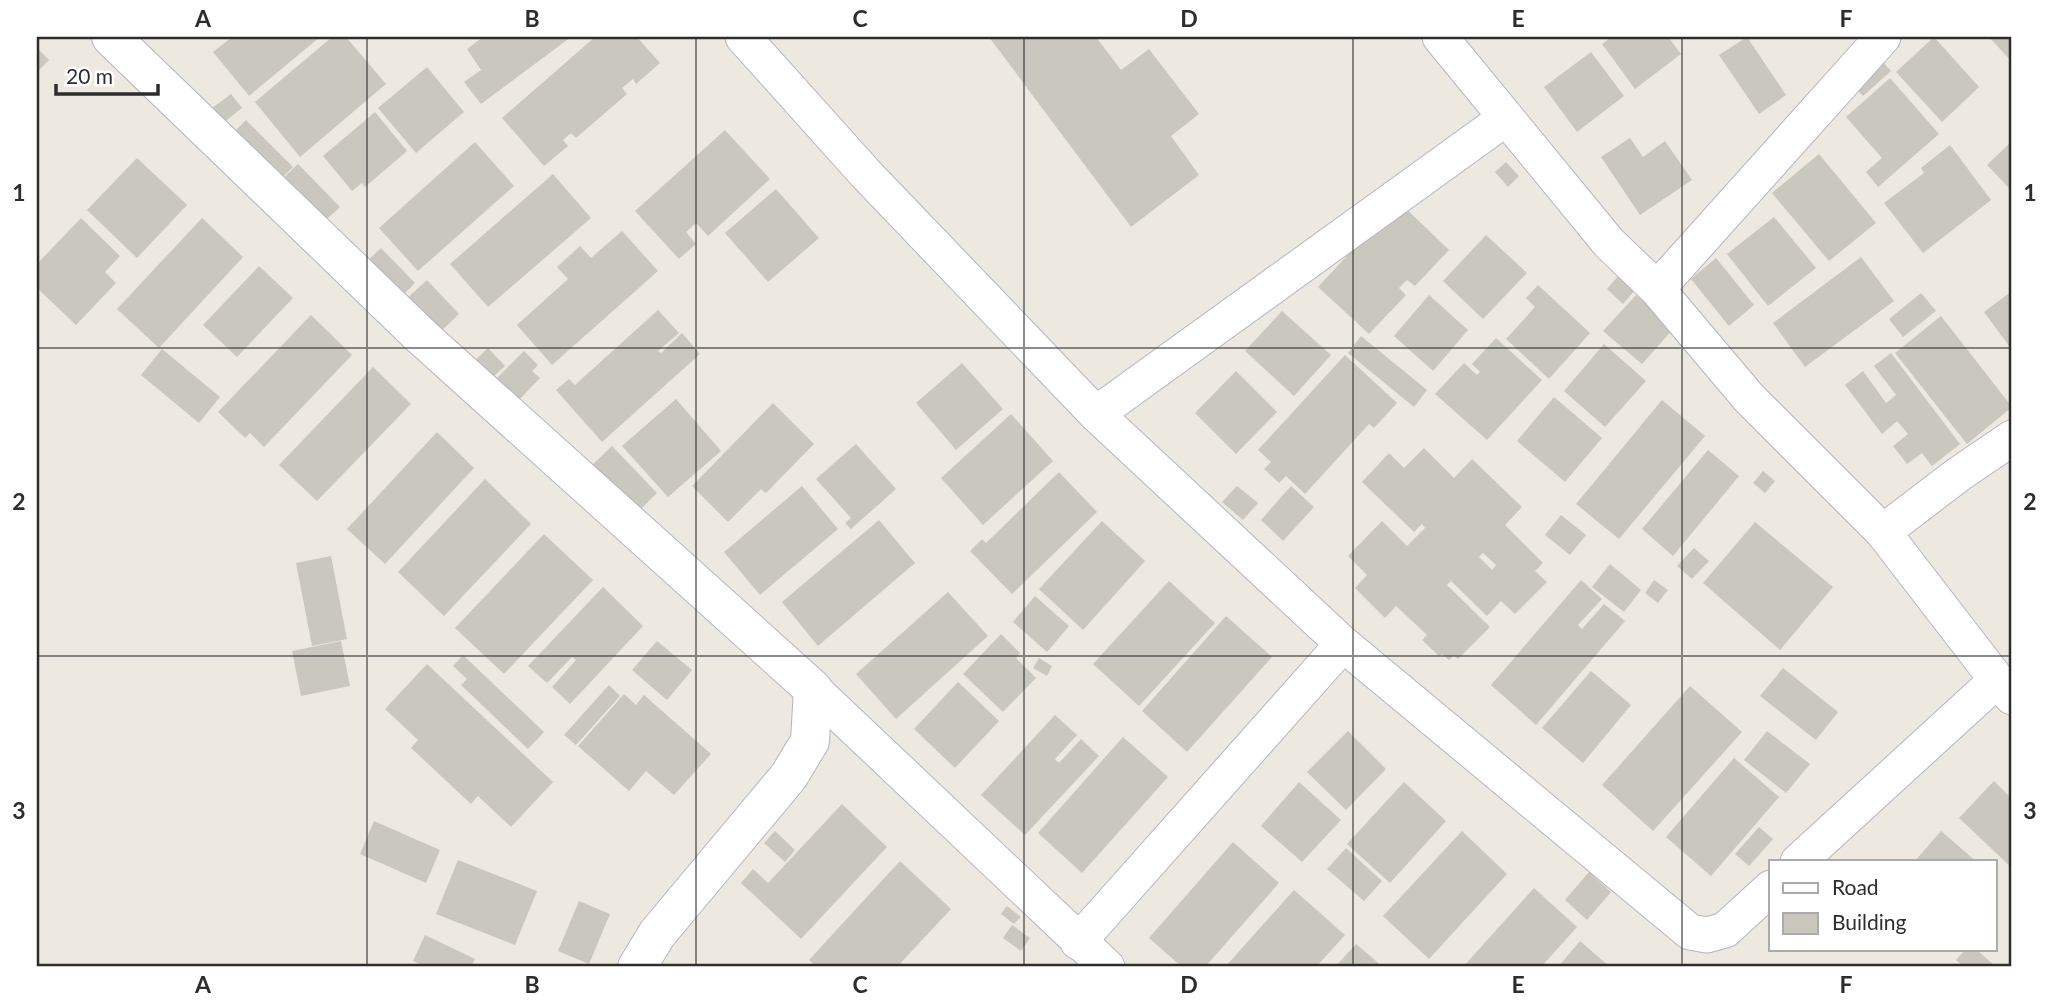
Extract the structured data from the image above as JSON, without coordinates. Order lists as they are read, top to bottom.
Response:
{
  "legend": ["Road", "Building"],
  "scale_bar": "20 m",
  "grid": {
    "columns": [
      "A",
      "B",
      "C",
      "D",
      "E",
      "F"
    ],
    "rows": ["1", "2", "3"]
  }
}
